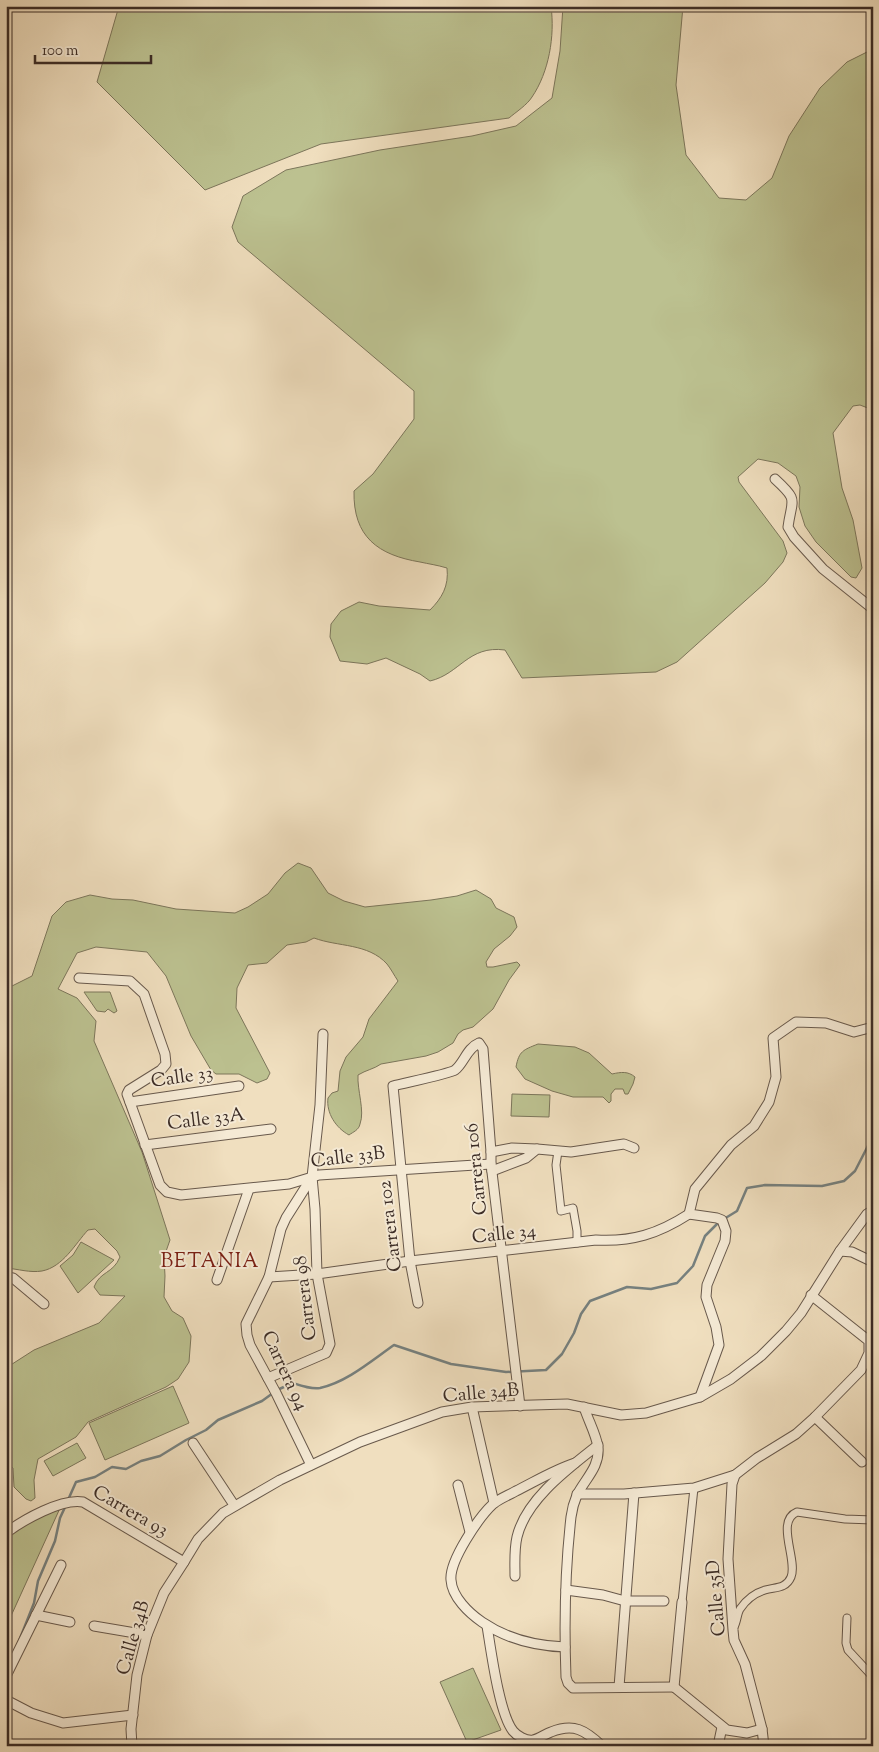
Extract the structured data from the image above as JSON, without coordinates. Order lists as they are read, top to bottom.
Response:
{
  "streets": {
    "street": [
      "Calle 33",
      "Calle 33A",
      "Calle 33B",
      "Carrera 106",
      "Carrera 102",
      "Calle 34",
      "Carrera 98",
      "Carrera 94",
      "Calle 34B",
      "Carrera 93",
      "Calle 35D"
    ]
  },
  "crossings": [
    ["Calle 33A", "Calle 33B"],
    ["Calle 33B", "Carrera 106"],
    ["Calle 33B", "Carrera 102"],
    ["Calle 33B", "Carrera 98"],
    ["Calle 33B", "Carrera 94"],
    ["Carrera 106", "Carrera 102"],
    ["Carrera 106", "Calle 34"],
    ["Carrera 106", "Calle 34B"],
    ["Carrera 102", "Calle 34"],
    ["Calle 34", "Carrera 98"],
    ["Calle 34", "Carrera 94"],
    ["Carrera 98", "Carrera 94"],
    ["Carrera 94", "Calle 34B"],
    ["Calle 34B", "Carrera 93"]
  ],
  "districts": ["BETANIA"],
  "scale_bar": "100 m"
}
